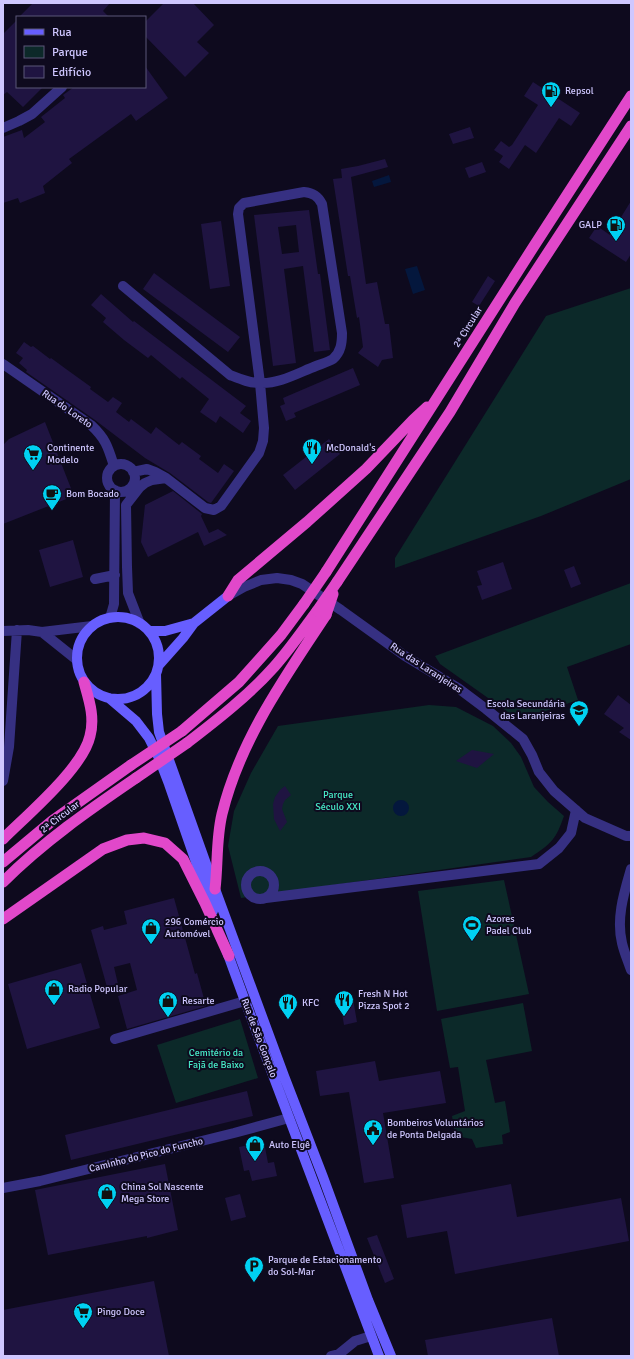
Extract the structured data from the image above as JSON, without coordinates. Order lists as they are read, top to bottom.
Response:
{
  "streets": {
    "highway": ["2ª Circular"],
    "main road": ["Rua das Laranjeiras", "Rua de São Gonçalo"],
    "street": ["Rua do Loreto", "Caminho do Pico do Funcho"]
  },
  "crossings": [
    ["Rua das Laranjeiras", "Rua de São Gonçalo"],
    ["Rua de São Gonçalo", "Caminho do Pico do Funcho"]
  ],
  "parks": ["Parque Século XXI", "Cemitério da Fajã de Baixo"],
  "places": {
    "fuel station": ["Repsol", "GALP"],
    "restaurant": ["McDonald's", "Fresh N Hot Pizza Spot 2", "KFC"],
    "supermarket": ["Continente Modelo", "Pingo Doce"],
    "cafe": ["Bom Bocado"],
    "school or university": ["Escola Secundária das Laranjeiras"],
    "sports": ["Azores Padel Club"],
    "shop": [
      "296 Comércio Automóvel",
      "Radio Popular",
      "Resarte",
      "Auto Elgê",
      "China Sol Nascente Mega Store"
    ],
    "public building": ["Bombeiros Voluntários de Ponta Delgada"],
    "parking": ["Parque de Estacionamento do Sol-Mar"]
  },
  "legend": ["Rua", "Parque", "Edifício"]
}
